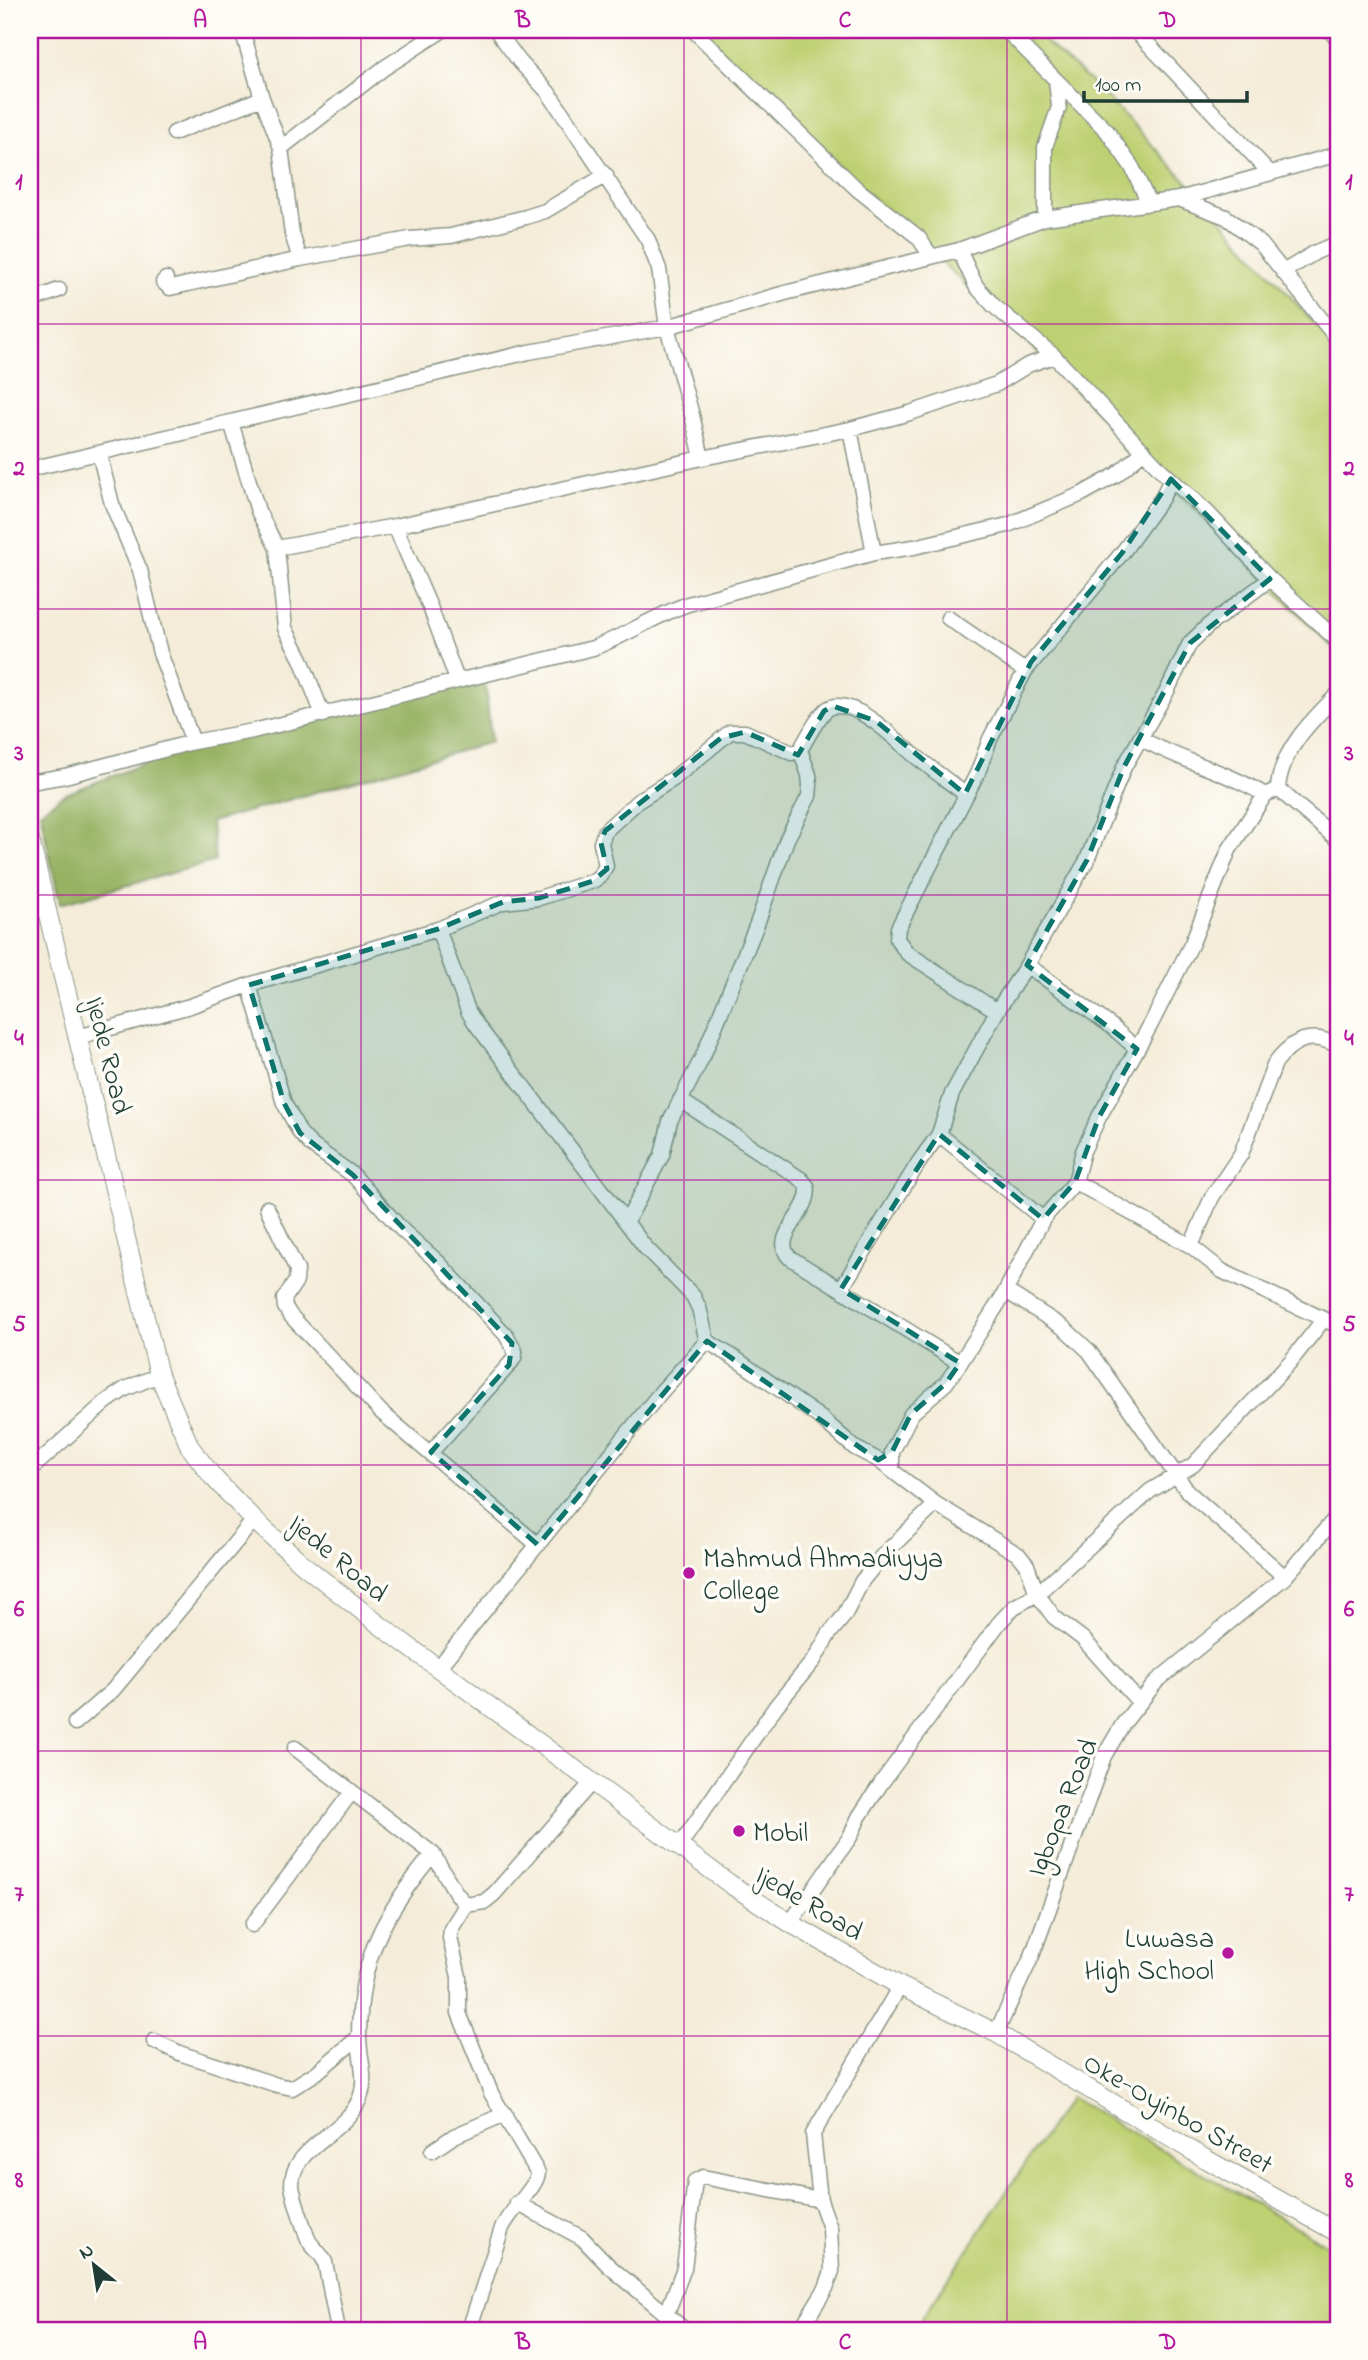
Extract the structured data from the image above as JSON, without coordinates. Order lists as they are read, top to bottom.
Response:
{
  "streets": {
    "main road": ["Ijede Road", "Oke-Oyinbo Street"],
    "street": ["Igbopa Road"]
  },
  "crossings": [
    ["Ijede Road", "Igbopa Road"],
    ["Ijede Road", "Oke-Oyinbo Street"],
    ["Igbopa Road", "Oke-Oyinbo Street"]
  ],
  "places": ["Mahmud Ahmadiyya College", "Mobil", "Luwasa High School"],
  "scale_bar": "100 m",
  "north": "top left",
  "grid": {
    "columns": [
      "A",
      "B",
      "C",
      "D"
    ],
    "rows": [
      "1",
      "2",
      "3",
      "4",
      "5",
      "6",
      "7",
      "8"
    ]
  }
}
